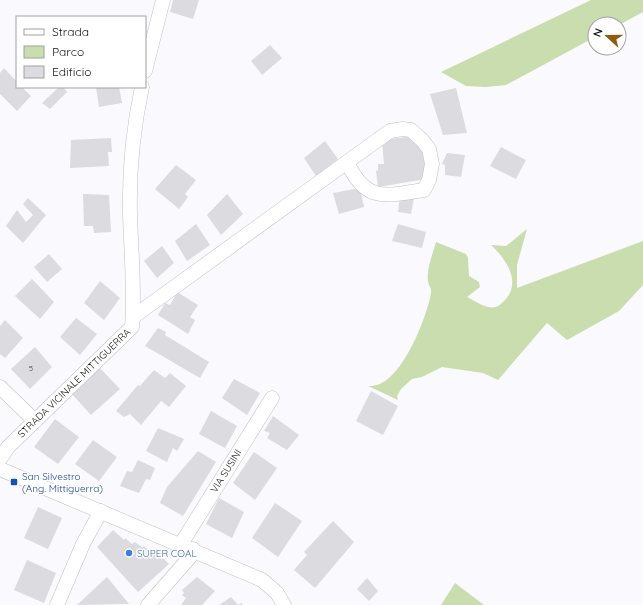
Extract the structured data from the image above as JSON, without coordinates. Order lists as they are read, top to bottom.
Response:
{
  "streets": {
    "street": ["STRADA VICINALE MITTIGUERRA", "VIA SUSINI"]
  },
  "places": {
    "transit": ["San Silvestro (Ang. Mittiguerra)"],
    "other": ["SUPER COAL"]
  },
  "house_numbers": ["5"],
  "legend": ["Strada", "Parco", "Edificio"],
  "north": "left"
}
